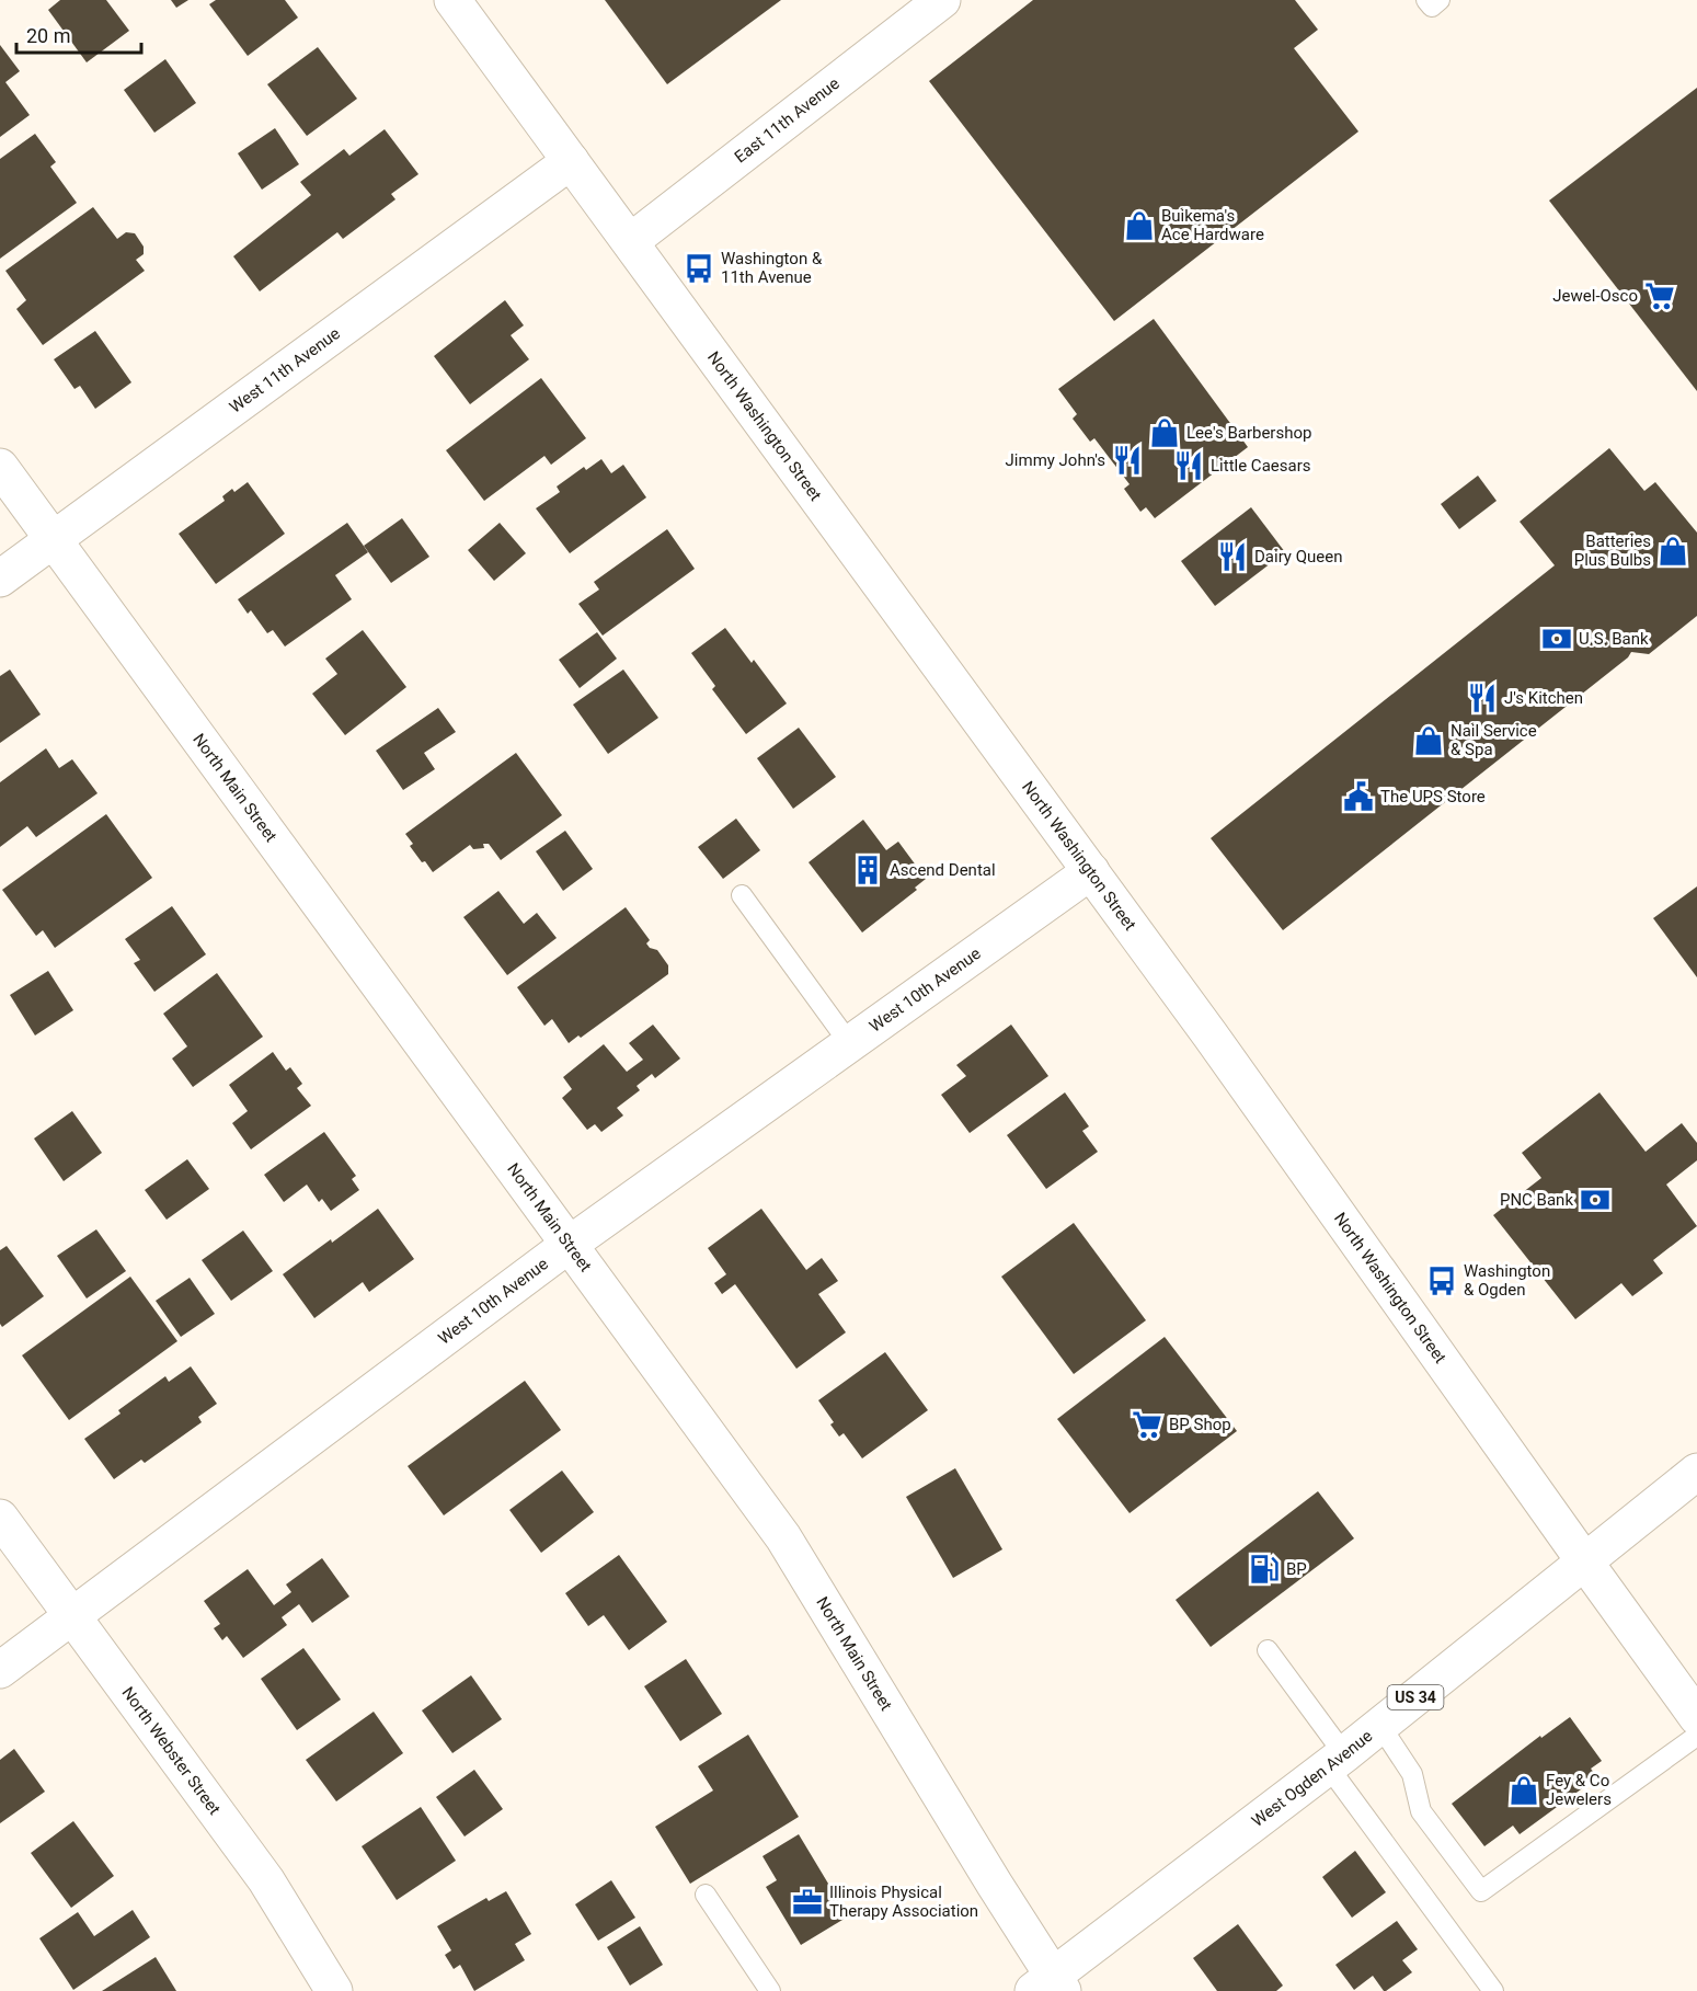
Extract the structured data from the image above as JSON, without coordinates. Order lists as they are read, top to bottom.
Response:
{
  "streets": {
    "street": [
      "East 11th Avenue",
      "West 11th Avenue",
      "North Washington Street",
      "North Main Street",
      "West 10th Avenue",
      "US 34",
      "North Webster Street",
      "West Ogden Avenue"
    ]
  },
  "crossings": [
    ["East 11th Avenue", "North Washington Street"],
    ["West 11th Avenue", "North Washington Street"],
    ["West 11th Avenue", "North Main Street"],
    ["North Washington Street", "West 10th Avenue"],
    ["North Washington Street", "US 34"],
    ["North Washington Street", "West Ogden Avenue"],
    ["North Main Street", "West 10th Avenue"],
    ["North Main Street", "West Ogden Avenue"],
    ["West 10th Avenue", "North Webster Street"],
    ["US 34", "West Ogden Avenue"]
  ],
  "places": {
    "shop": [
      "Buikema's Ace Hardware",
      "Lee's Barbershop",
      "Batteries Plus Bulbs",
      "Nail Service & Spa",
      "Fey & Co Jewelers"
    ],
    "bus stop": ["Washington & 11th Avenue", "Washington & Ogden"],
    "supermarket": ["Jewel-Osco", "BP Shop"],
    "restaurant": [
      "Jimmy John's",
      "Little Caesars",
      "Dairy Queen",
      "J's Kitchen"
    ],
    "bank": ["U.S. Bank", "PNC Bank"],
    "public building": ["The UPS Store"],
    "building": ["Ascend Dental"],
    "fuel station": ["BP"],
    "office": ["Illinois Physical Therapy Association"]
  },
  "scale_bar": "20 m"
}
